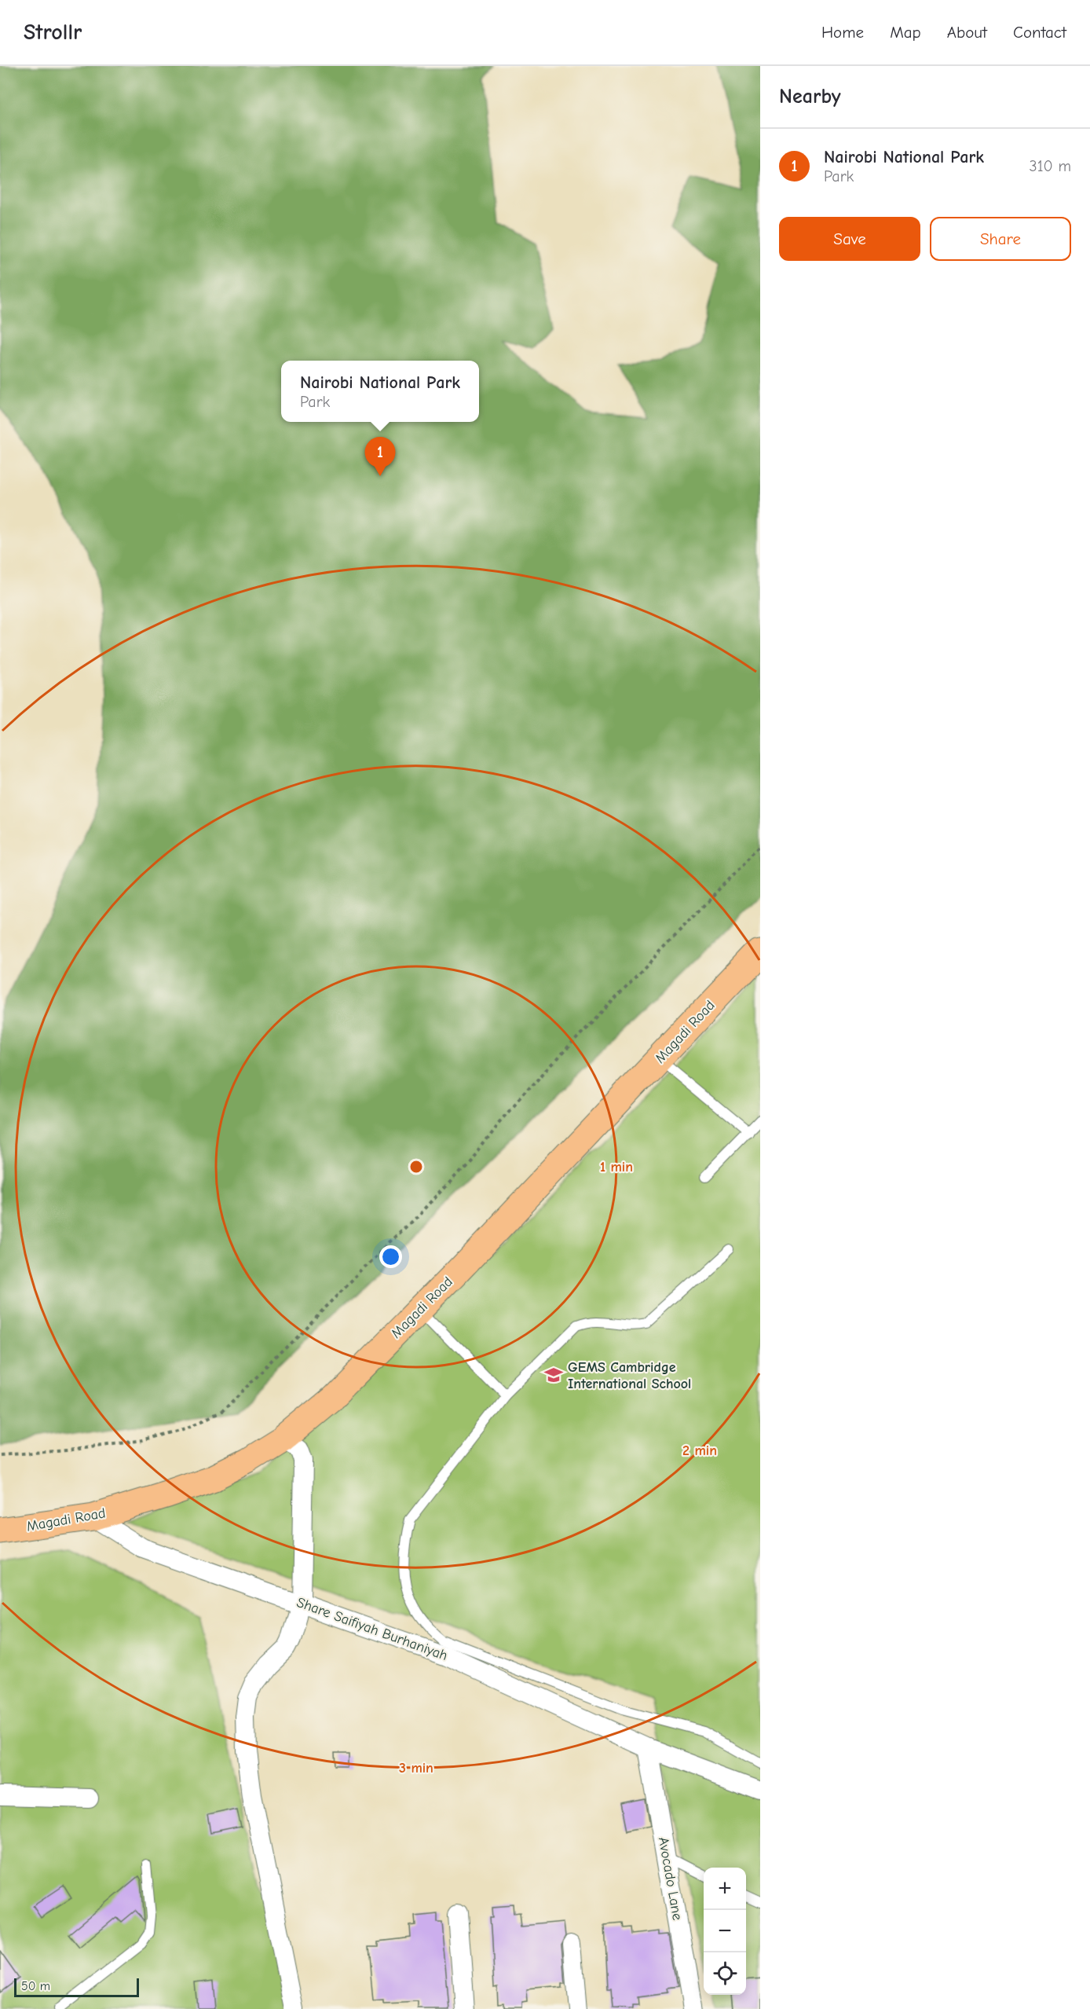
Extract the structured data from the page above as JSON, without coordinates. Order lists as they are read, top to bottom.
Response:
{
  "streets": {
    "highway": ["Magadi Road"],
    "street": ["Share Saifiyah Burhaniyah", "Avocado Lane"]
  },
  "crossings": [
    ["Magadi Road", "Share Saifiyah Burhaniyah"],
    ["Share Saifiyah Burhaniyah", "Avocado Lane"]
  ],
  "places": {
    "school or university": ["GEMS Cambridge International School"]
  },
  "scale_bar": "50 m",
  "page": {
    "header": "Strollr",
    "nav": [
      "Home",
      "Map",
      "About",
      "Contact"
    ],
    "heading": "Nearby",
    "list": [
      {
        "mark": "1",
        "name": "Nairobi National Park",
        "note": "Park",
        "value": "310 m"
      }
    ],
    "buttons": ["Save", "Share"],
    "popup": ["Nairobi National Park", "Park"],
    "pins": "1",
    "map_buttons": ["+", "−"],
    "scale": "50 m"
  },
  "rings": ["1 min", "2 min", "3 min"]
}
